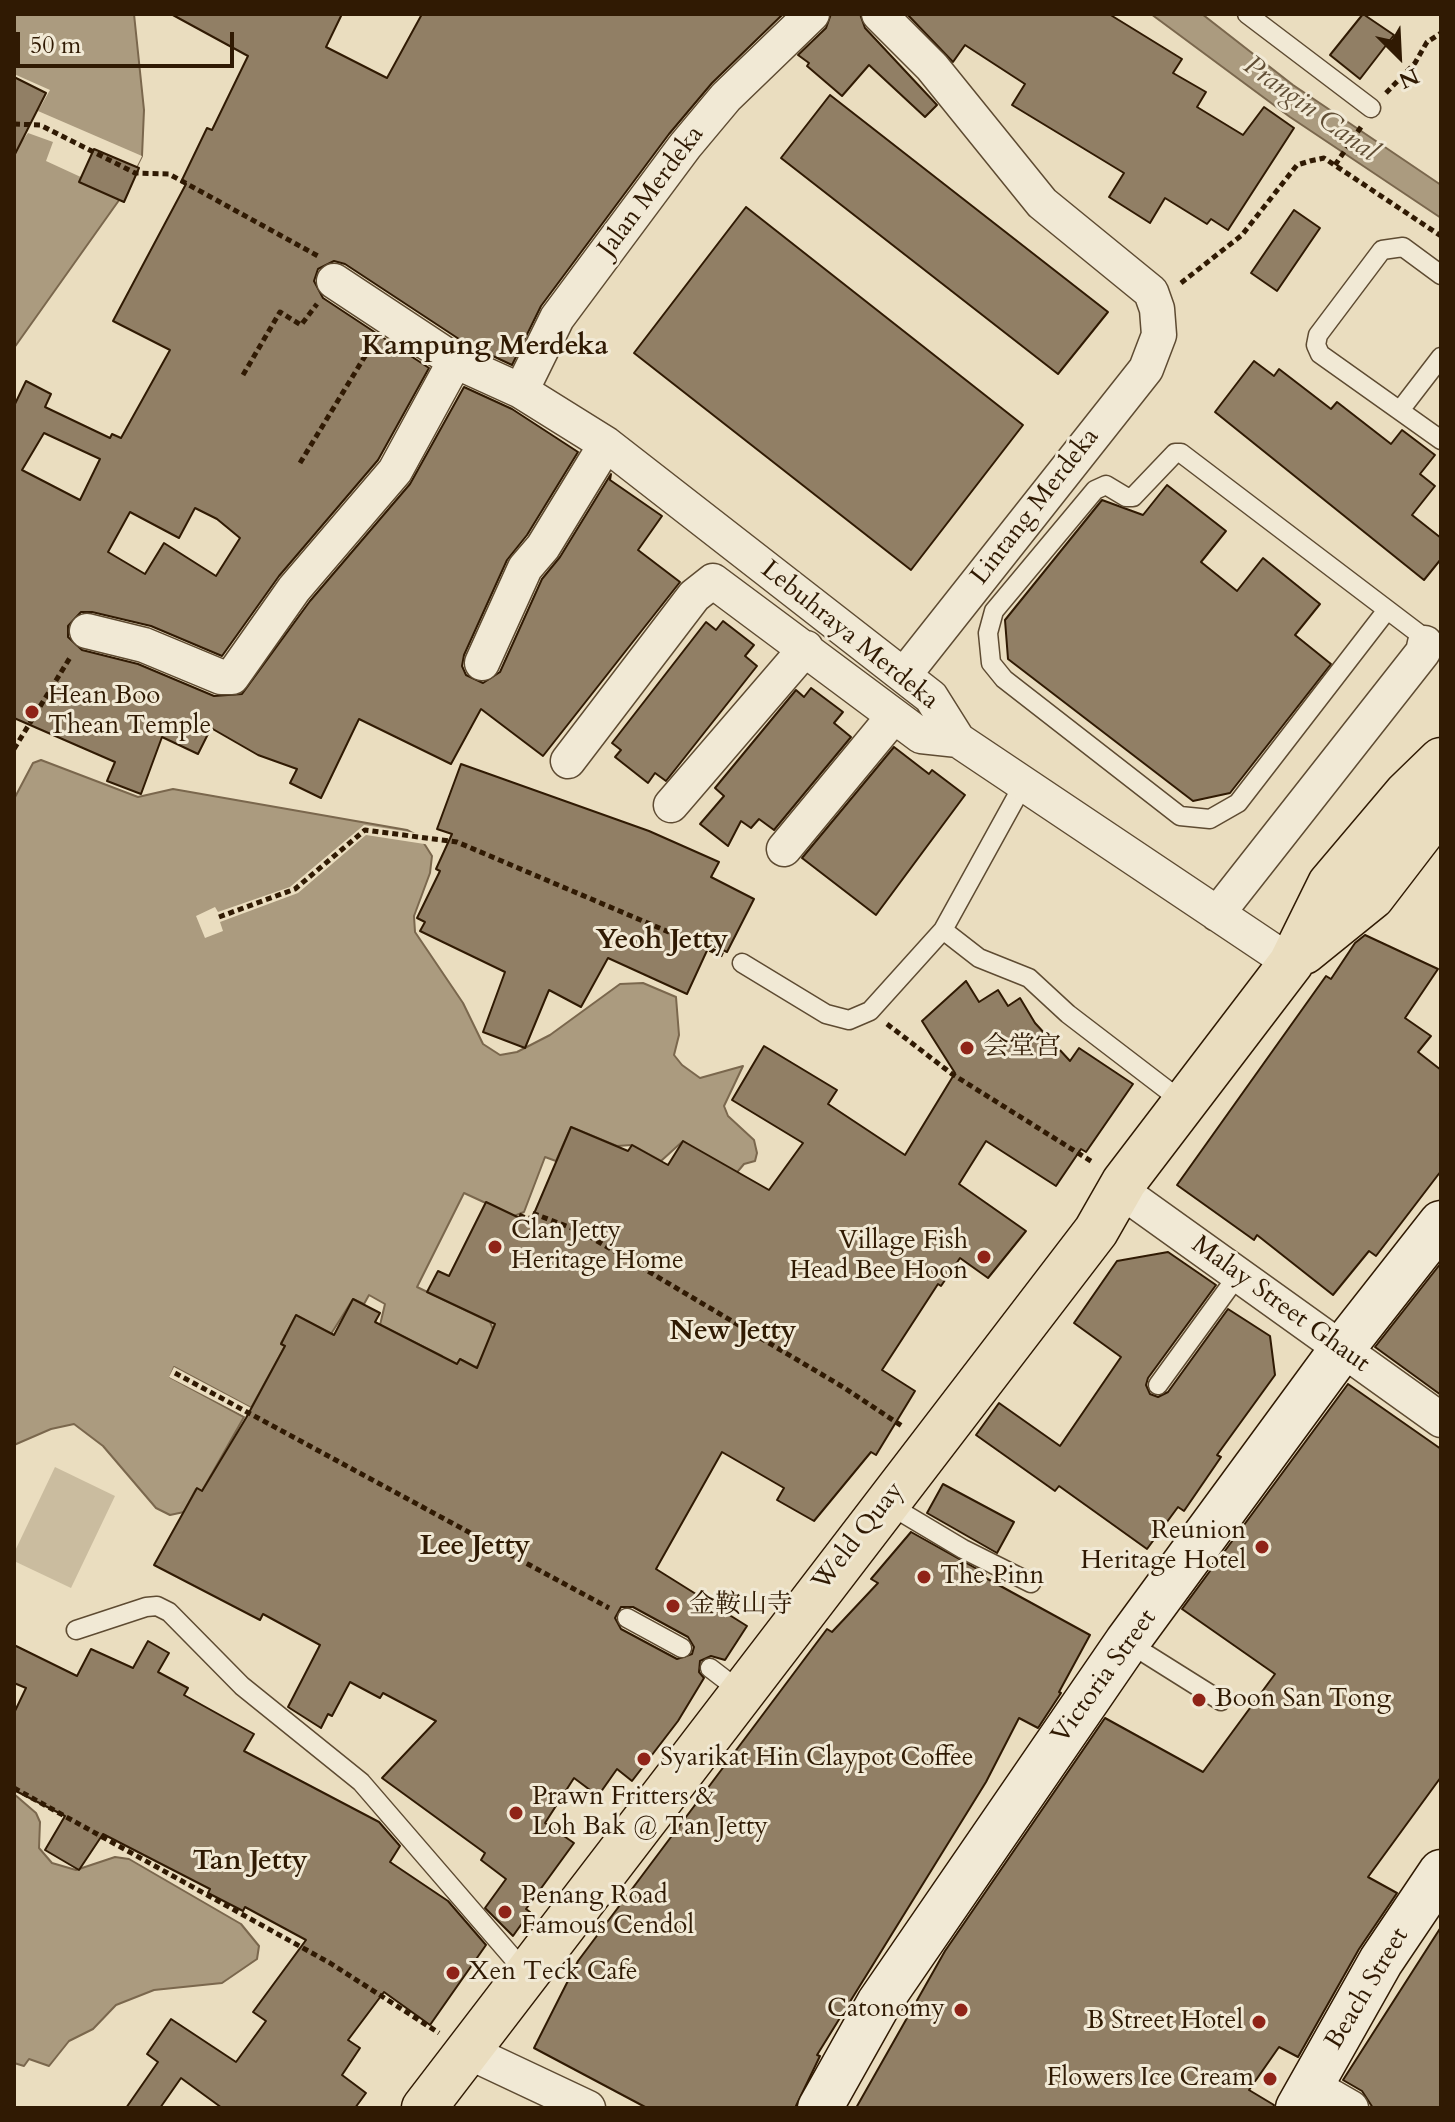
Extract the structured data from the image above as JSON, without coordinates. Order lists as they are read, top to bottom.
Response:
{
  "streets": {
    "main road": ["Weld Quay"],
    "street": [
      "Jalan Merdeka",
      "Lintang Merdeka",
      "Lebuhraya Merdeka",
      "Malay Street Ghaut",
      "Victoria Street",
      "Beach Street"
    ]
  },
  "crossings": [
    ["Jalan Merdeka", "Lebuhraya Merdeka"],
    ["Lintang Merdeka", "Lebuhraya Merdeka"],
    ["Lebuhraya Merdeka", "Weld Quay"],
    ["Malay Street Ghaut", "Weld Quay"],
    ["Malay Street Ghaut", "Victoria Street"]
  ],
  "districts": [
    "Kampung Merdeka",
    "Yeoh Jetty",
    "New Jetty",
    "Lee Jetty",
    "Tan Jetty"
  ],
  "water": ["Prangin Canal"],
  "places": [
    "Hean Boo Thean Temple",
    "会堂宫",
    "Clan Jetty Heritage Home",
    "Village Fish Head Bee Hoon",
    "Reunion Heritage Hotel",
    "The Pinn",
    "金鞍山寺",
    "Boon San Tong",
    "Syarikat Hin Claypot Coffee",
    "Prawn Fritters & Loh Bak @ Tan Jetty",
    "Penang Road Famous Cendol",
    "Xen Teck Cafe",
    "Catonomy",
    "B Street Hotel",
    "Flowers Ice Cream"
  ],
  "scale_bar": "50 m",
  "north": "bottom right"
}
